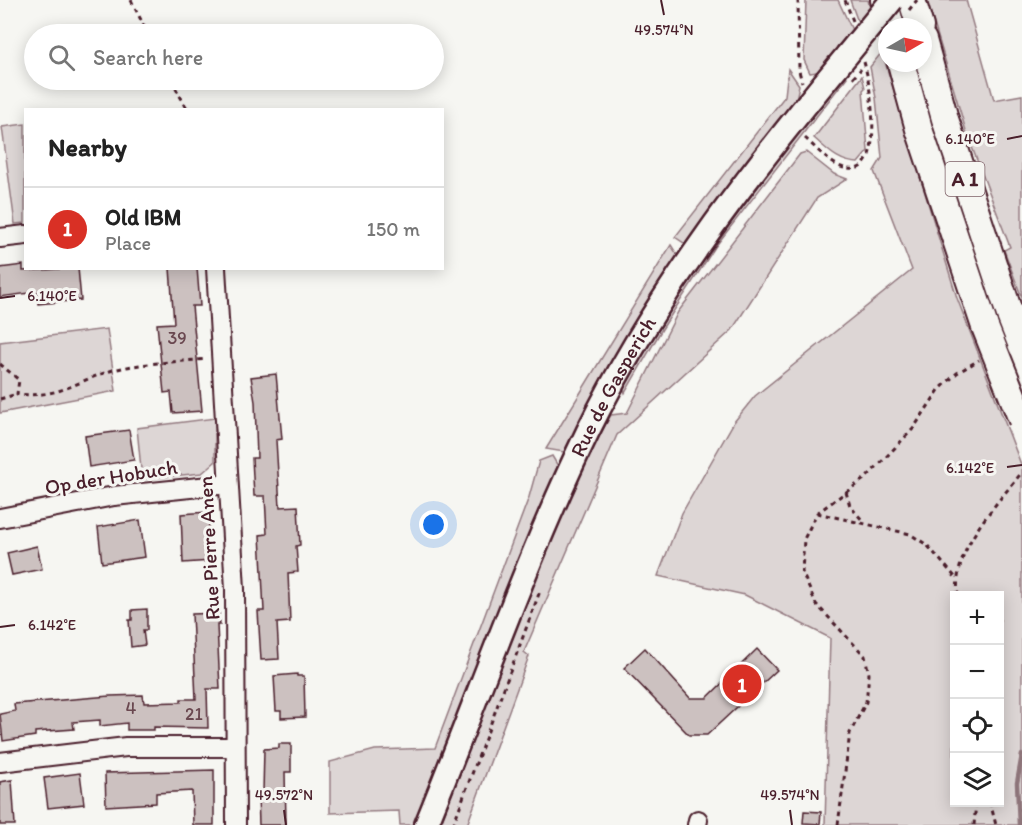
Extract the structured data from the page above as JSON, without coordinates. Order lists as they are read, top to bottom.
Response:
{
  "streets": {
    "highway": ["A 1"],
    "main road": ["Rue de Gasperich"],
    "street": ["Op der Hobuch", "Rue Pierre Anen"]
  },
  "crossings": [
    ["Op der Hobuch", "Rue Pierre Anen"]
  ],
  "house_numbers": ["39", "4", "21"],
  "north": "right",
  "page": {
    "search": "Search here",
    "heading": "Nearby",
    "list": [
      {
        "mark": "1",
        "name": "Old IBM",
        "note": "Place",
        "value": "150 m"
      }
    ],
    "map_buttons": ["+", "−"],
    "pins": "1"
  },
  "coordinates": [
    "49.574°N",
    "6.140°E",
    "6.142°E",
    "49.572°N"
  ]
}
